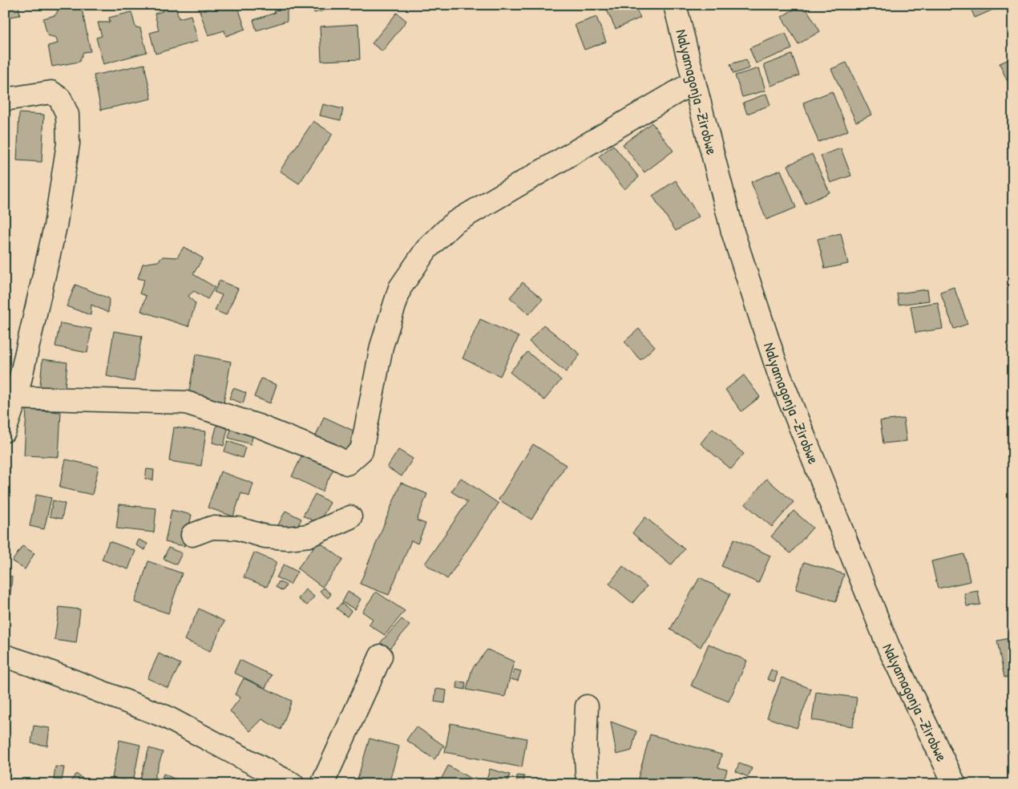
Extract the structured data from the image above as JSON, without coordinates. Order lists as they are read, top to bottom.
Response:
{
  "streets": {
    "street": ["Nalyamagonja -Zirobwe"]
  }
}
